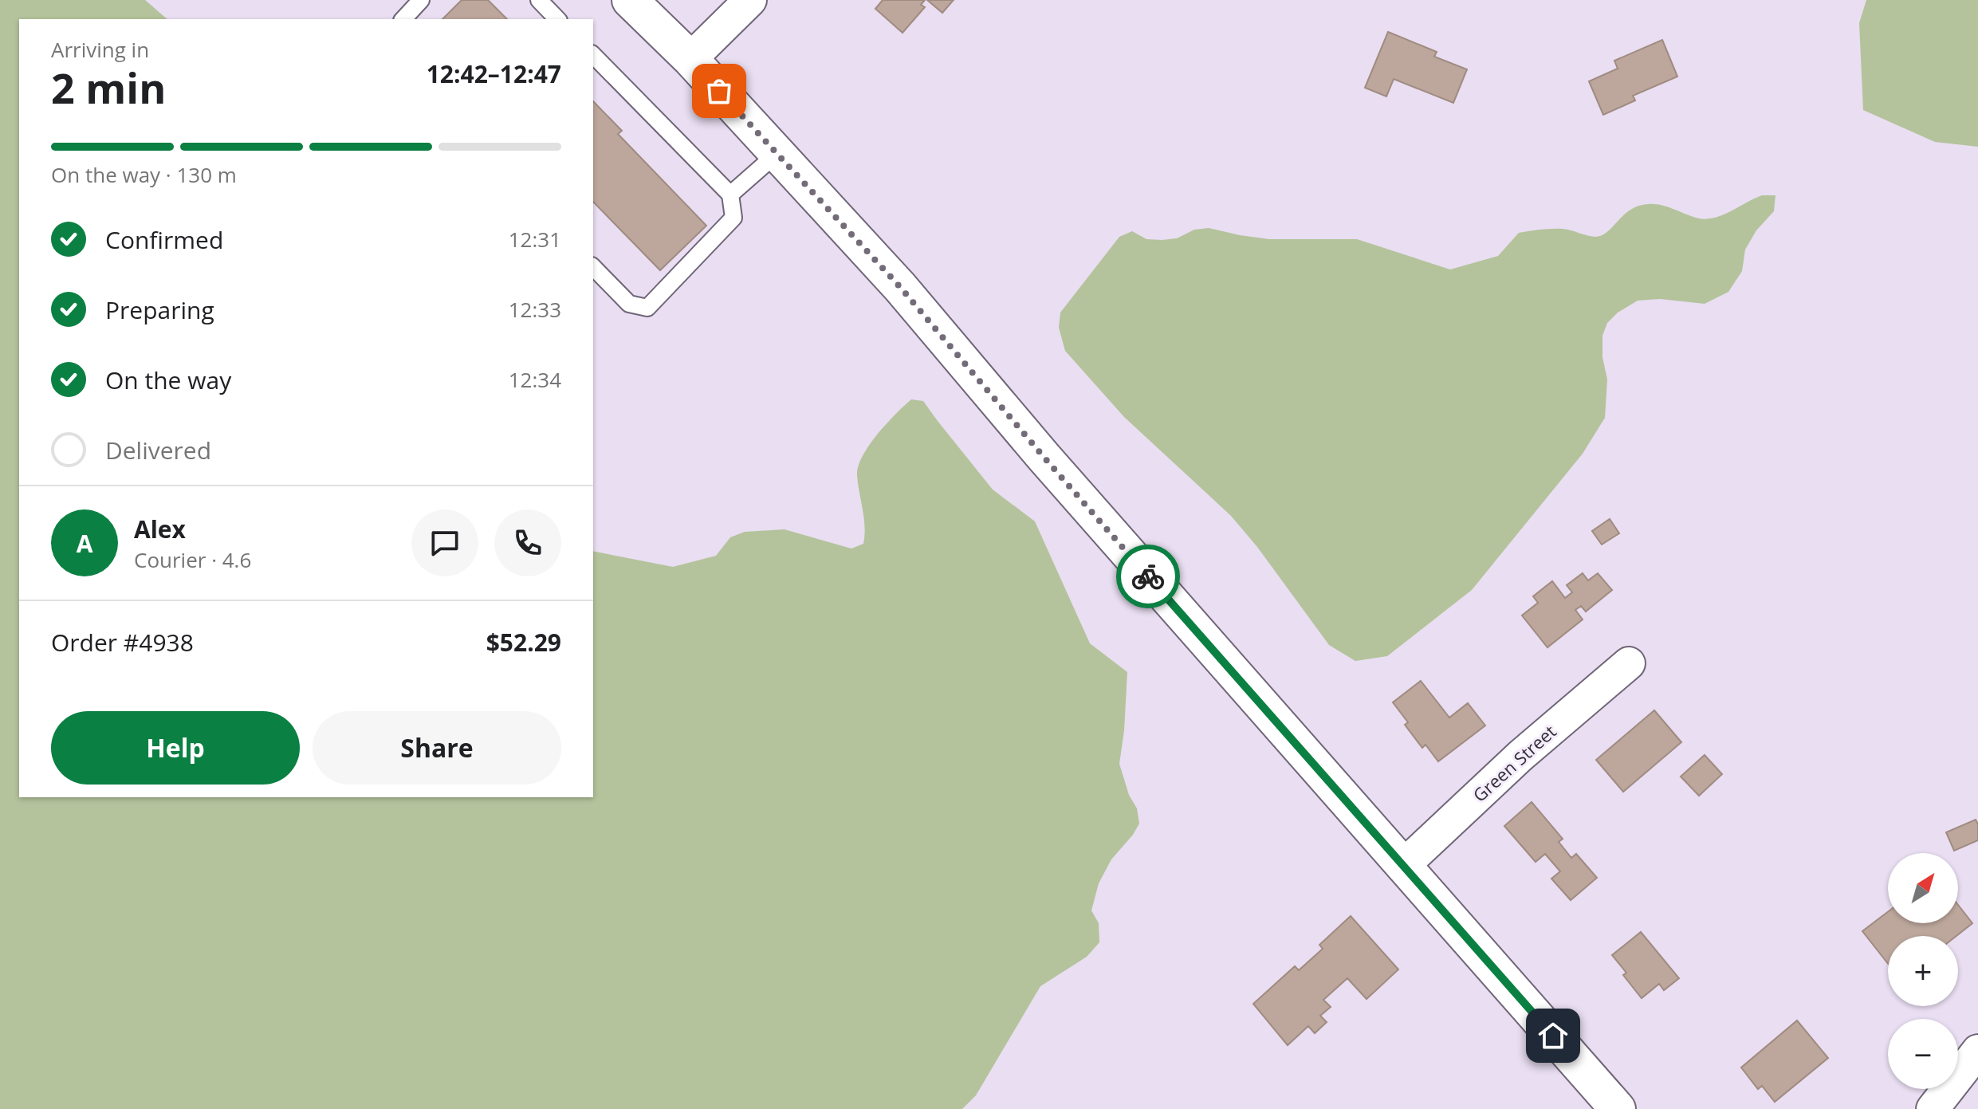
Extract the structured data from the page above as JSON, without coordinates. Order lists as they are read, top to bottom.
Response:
{
  "streets": {
    "street": ["Green Street"]
  },
  "north": "top right",
  "page": {
    "heading": ["2 min", "Arriving in", "12:42–12:47"],
    "panel": [
      "Alex",
      "Courier · 4.6",
      "Order #4938",
      "$52.29"
    ],
    "bar": "On the way · 130 m",
    "list": [
      ["Confirmed", "12:31"],
      ["Preparing", "12:33"],
      ["On the way", "12:34"],
      "Delivered"
    ],
    "round": "A",
    "buttons": ["Help", "Share"],
    "map_buttons": ["+", "−"]
  }
}
